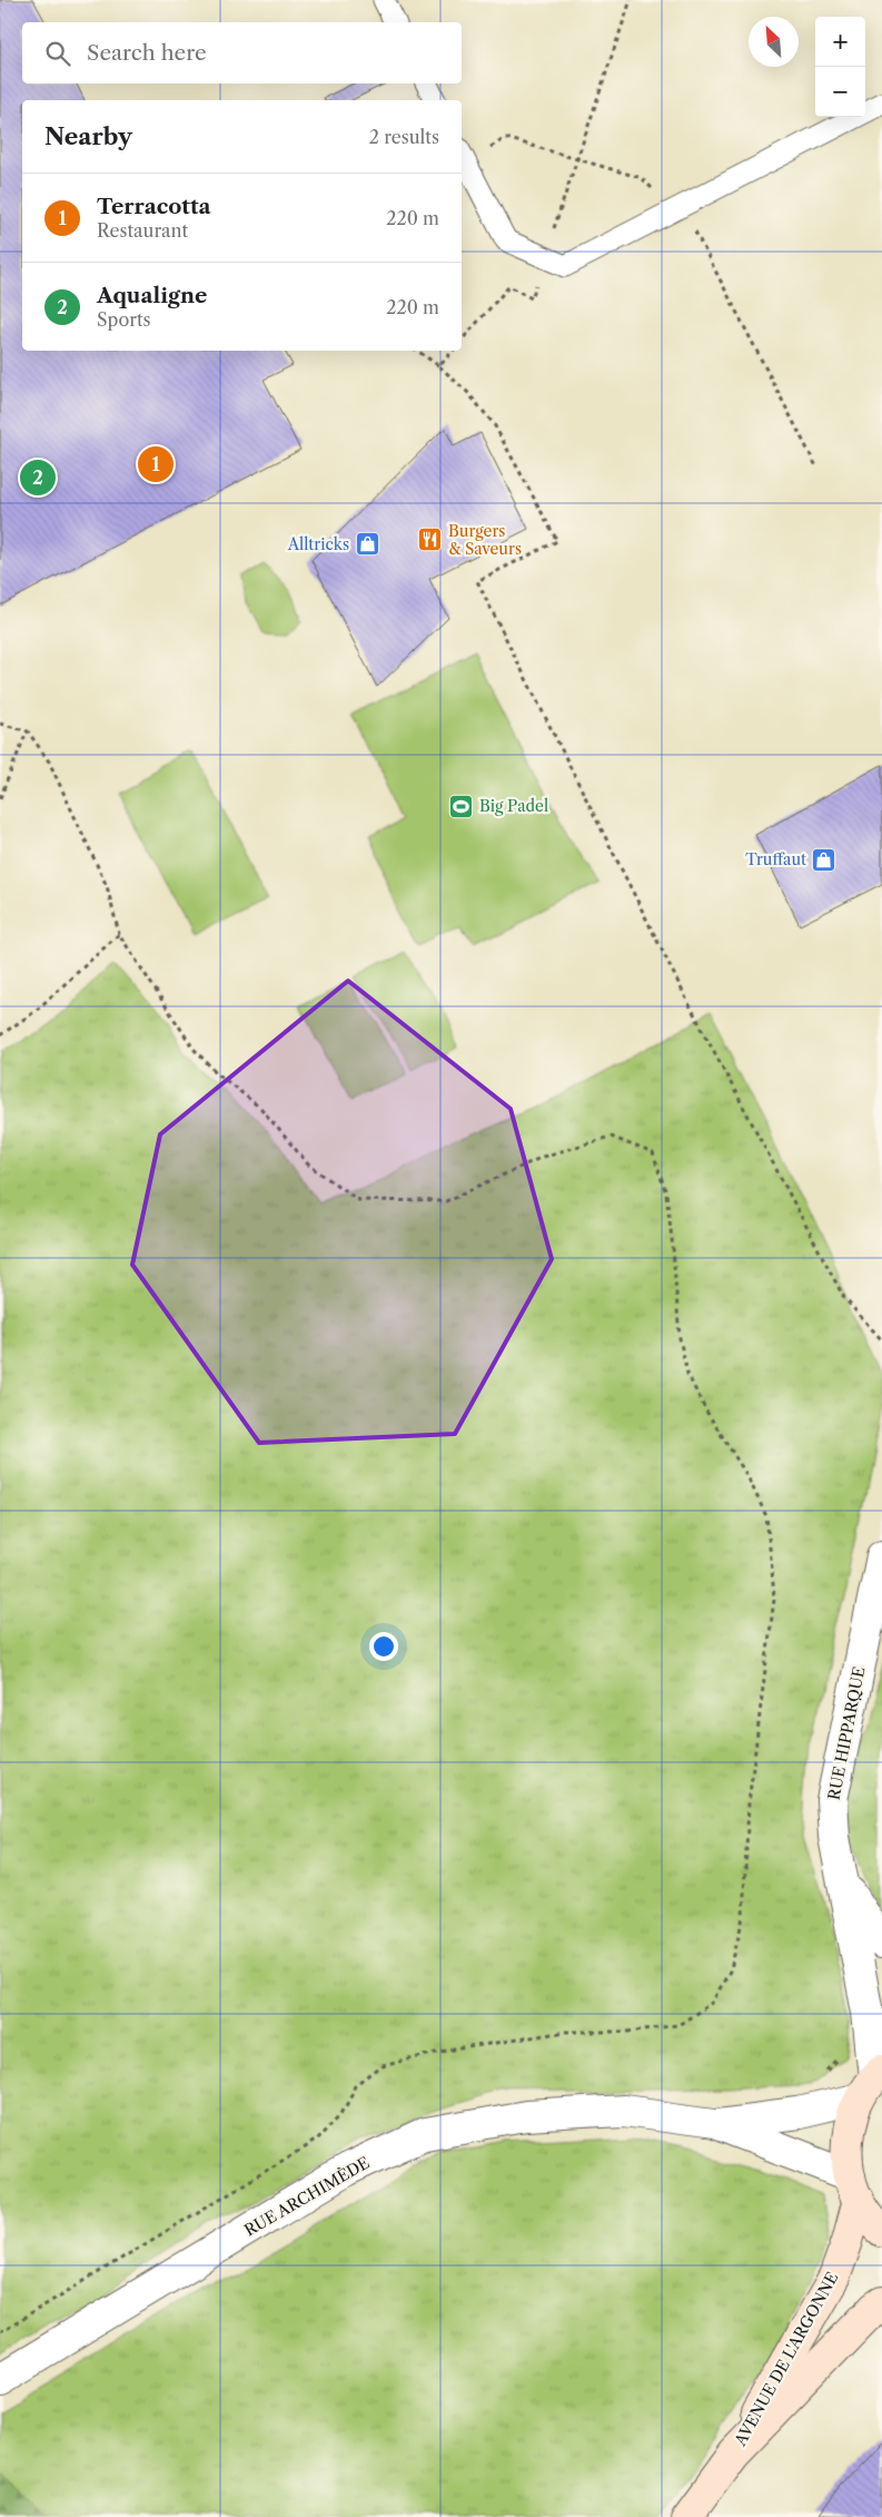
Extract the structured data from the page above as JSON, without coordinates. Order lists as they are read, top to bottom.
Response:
{
  "streets": {
    "main road": ["AVENUE DE L'ARGONNE"],
    "street": ["RUE HIPPARQUE", "RUE ARCHIMÈDE"]
  },
  "crossings": [
    ["RUE HIPPARQUE", "RUE ARCHIMÈDE"],
    ["RUE ARCHIMÈDE", "AVENUE DE L'ARGONNE"]
  ],
  "places": {
    "restaurant": ["Burgers & Saveurs"],
    "shop": ["Alltricks", "Truffaut"],
    "sports": ["Big Padel"]
  },
  "north": "top left",
  "page": {
    "map_buttons": ["+", "−"],
    "search": "Search here",
    "heading": ["Nearby", "2 results"],
    "list": [
      {
        "mark": "1",
        "name": "Terracotta",
        "note": "Restaurant",
        "value": "220 m"
      },
      {
        "mark": "2",
        "name": "Aqualigne",
        "note": "Sports",
        "value": "220 m"
      }
    ],
    "pins": ["1", "2"]
  }
}
